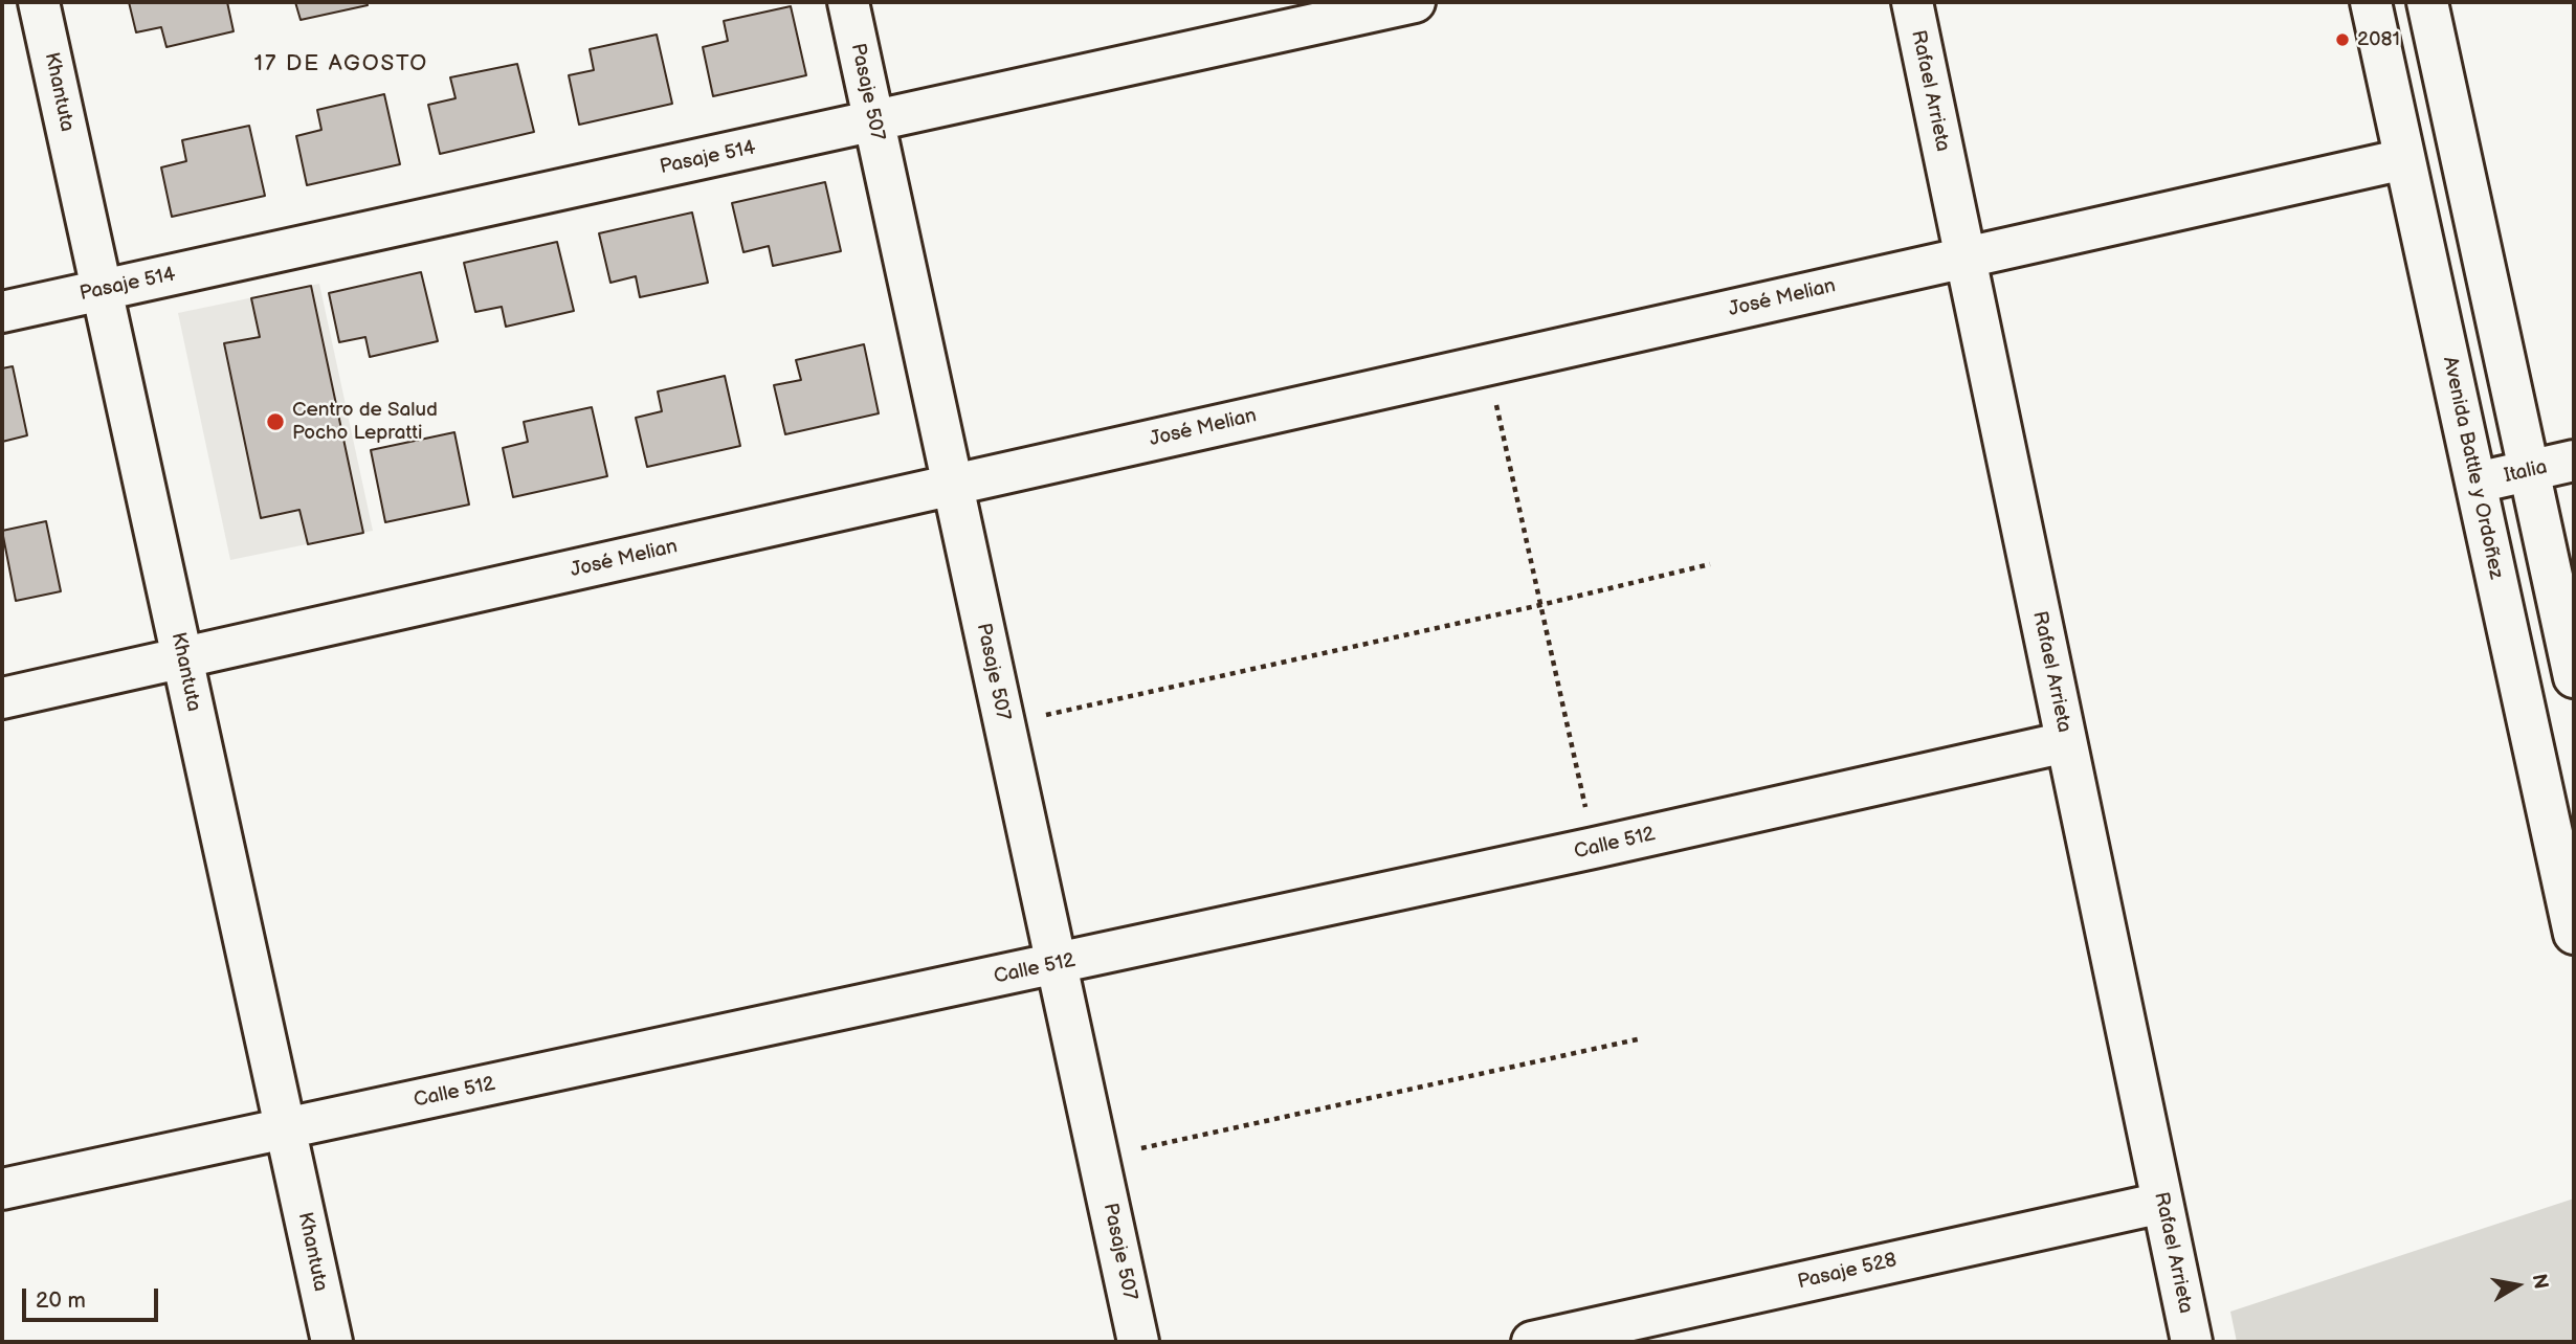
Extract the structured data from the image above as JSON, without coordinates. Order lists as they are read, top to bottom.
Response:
{
  "streets": {
    "street": [
      "Rafael Arrieta",
      "Khantuta",
      "Pasaje 507",
      "Pasaje 514",
      "José Melian",
      "Avenida Battle y Ordoñez",
      "Italia",
      "Calle 512",
      "Pasaje 528"
    ]
  },
  "crossings": [
    ["Rafael Arrieta", "José Melian"],
    ["Rafael Arrieta", "Calle 512"],
    ["Rafael Arrieta", "Pasaje 528"],
    ["Khantuta", "Pasaje 514"],
    ["Khantuta", "José Melian"],
    ["Khantuta", "Calle 512"],
    ["Pasaje 507", "Pasaje 514"],
    ["Pasaje 507", "José Melian"],
    ["Pasaje 507", "Calle 512"],
    ["José Melian", "Avenida Battle y Ordoñez"],
    ["Avenida Battle y Ordoñez", "Italia"]
  ],
  "districts": ["17 DE AGOSTO"],
  "places": ["2081", "Centro de Salud Pocho Lepratti"],
  "scale_bar": "20 m",
  "north": "right"
}
